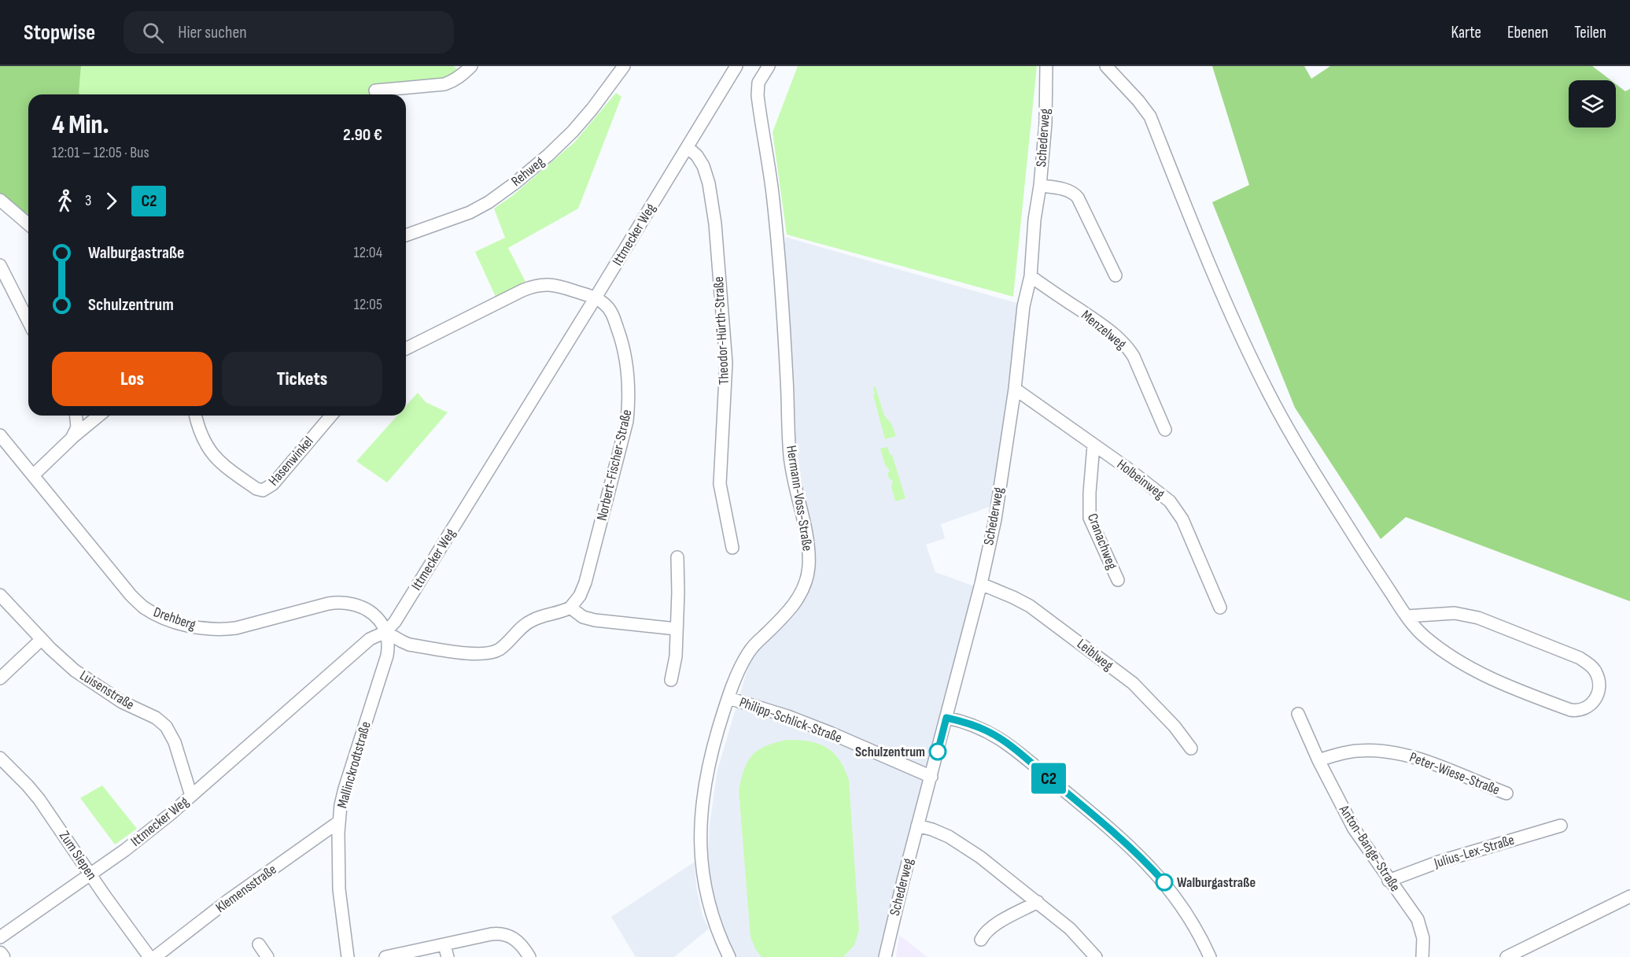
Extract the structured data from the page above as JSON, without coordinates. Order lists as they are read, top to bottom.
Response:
{
  "streets": {
    "street": [
      "Schederweg",
      "Rehweg",
      "Ittmecker Weg",
      "Menzelweg",
      "Theodor-Hürth-Straße",
      "Hasenwinkel",
      "Norbert-Fischer-Straße",
      "Holbeinweg",
      "Hermann-Voss-Straße",
      "Cranachweg",
      "Drehberg",
      "Leiblweg",
      "Luisenstraße",
      "Philipp-Schlick-Straße",
      "Mallinckrodtstraße",
      "Peter-Wiese-Straße",
      "Anton-Bange-Straße",
      "Julius-Lex-Straße",
      "Zum Siepen",
      "Klemensstraße"
    ]
  },
  "crossings": [
    ["Schederweg", "Menzelweg"],
    ["Schederweg", "Holbeinweg"],
    ["Schederweg", "Leiblweg"],
    ["Schederweg", "Philipp-Schlick-Straße"],
    ["Ittmecker Weg", "Theodor-Hürth-Straße"],
    ["Ittmecker Weg", "Norbert-Fischer-Straße"],
    ["Ittmecker Weg", "Drehberg"],
    ["Ittmecker Weg", "Luisenstraße"],
    ["Ittmecker Weg", "Mallinckrodtstraße"],
    ["Ittmecker Weg", "Zum Siepen"],
    ["Holbeinweg", "Cranachweg"],
    ["Hermann-Voss-Straße", "Philipp-Schlick-Straße"],
    ["Drehberg", "Mallinckrodtstraße"],
    ["Mallinckrodtstraße", "Klemensstraße"],
    ["Peter-Wiese-Straße", "Anton-Bange-Straße"],
    ["Anton-Bange-Straße", "Julius-Lex-Straße"]
  ],
  "places": ["Schulzentrum", "Walburgastraße"],
  "lines": ["bus line C2"],
  "page": {
    "header": "Stopwise",
    "search": "Hier suchen",
    "nav": ["Karte", "Ebenen", "Teilen"],
    "on_map": "C2",
    "heading": ["4 Min.", "12:01 – 12:05 · Bus", "2.90 €"],
    "legs": ["3", "C2"],
    "list": [
      {
        "name": "Walburgastraße",
        "value": "12:04"
      },
      {
        "name": "Schulzentrum",
        "value": "12:05"
      }
    ],
    "buttons": ["Los", "Tickets"]
  }
}
